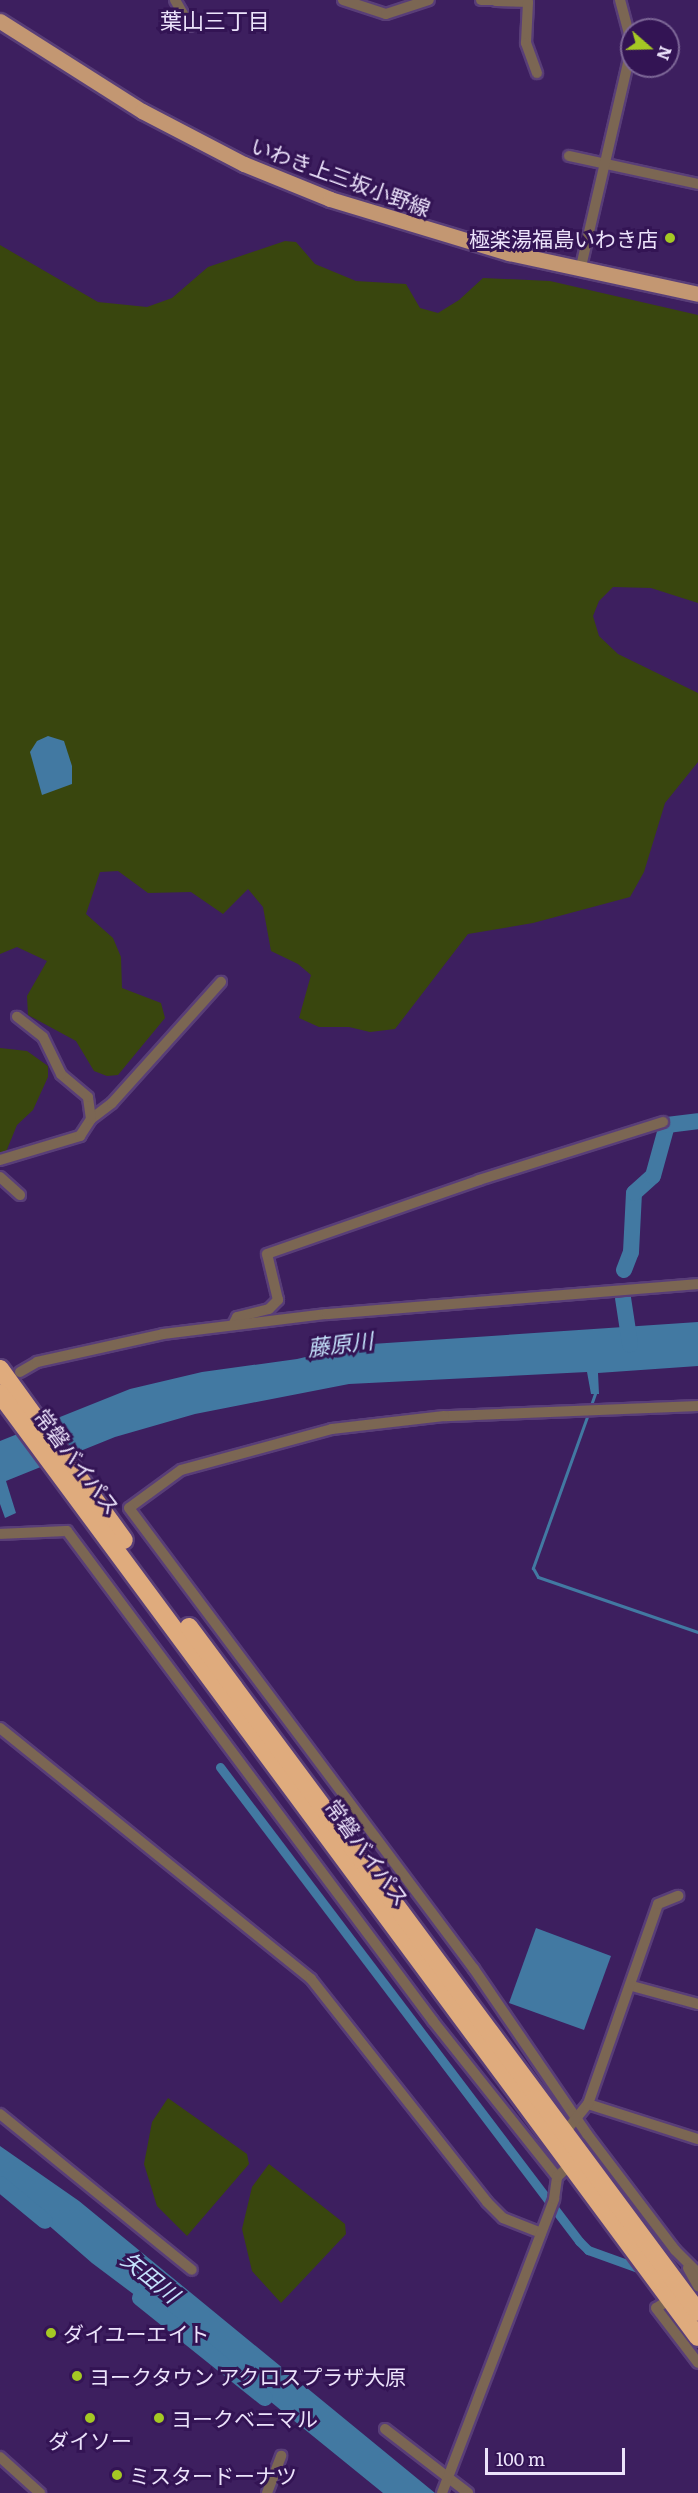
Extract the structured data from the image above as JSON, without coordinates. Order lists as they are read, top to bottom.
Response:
{
  "streets": {
    "highway": ["常磐バイパス"],
    "main road": ["いわき上三坂小野線"]
  },
  "districts": ["葉山三丁目"],
  "water": ["藤原川", "矢田川"],
  "places": [
    "極楽湯福島いわき店",
    "ダイユーエイト",
    "ヨークタウン アクロスプラザ大原",
    "ダイソー",
    "ヨークベニマル",
    "ミスタードーナツ"
  ],
  "scale_bar": "100 m",
  "north": "right"
}
